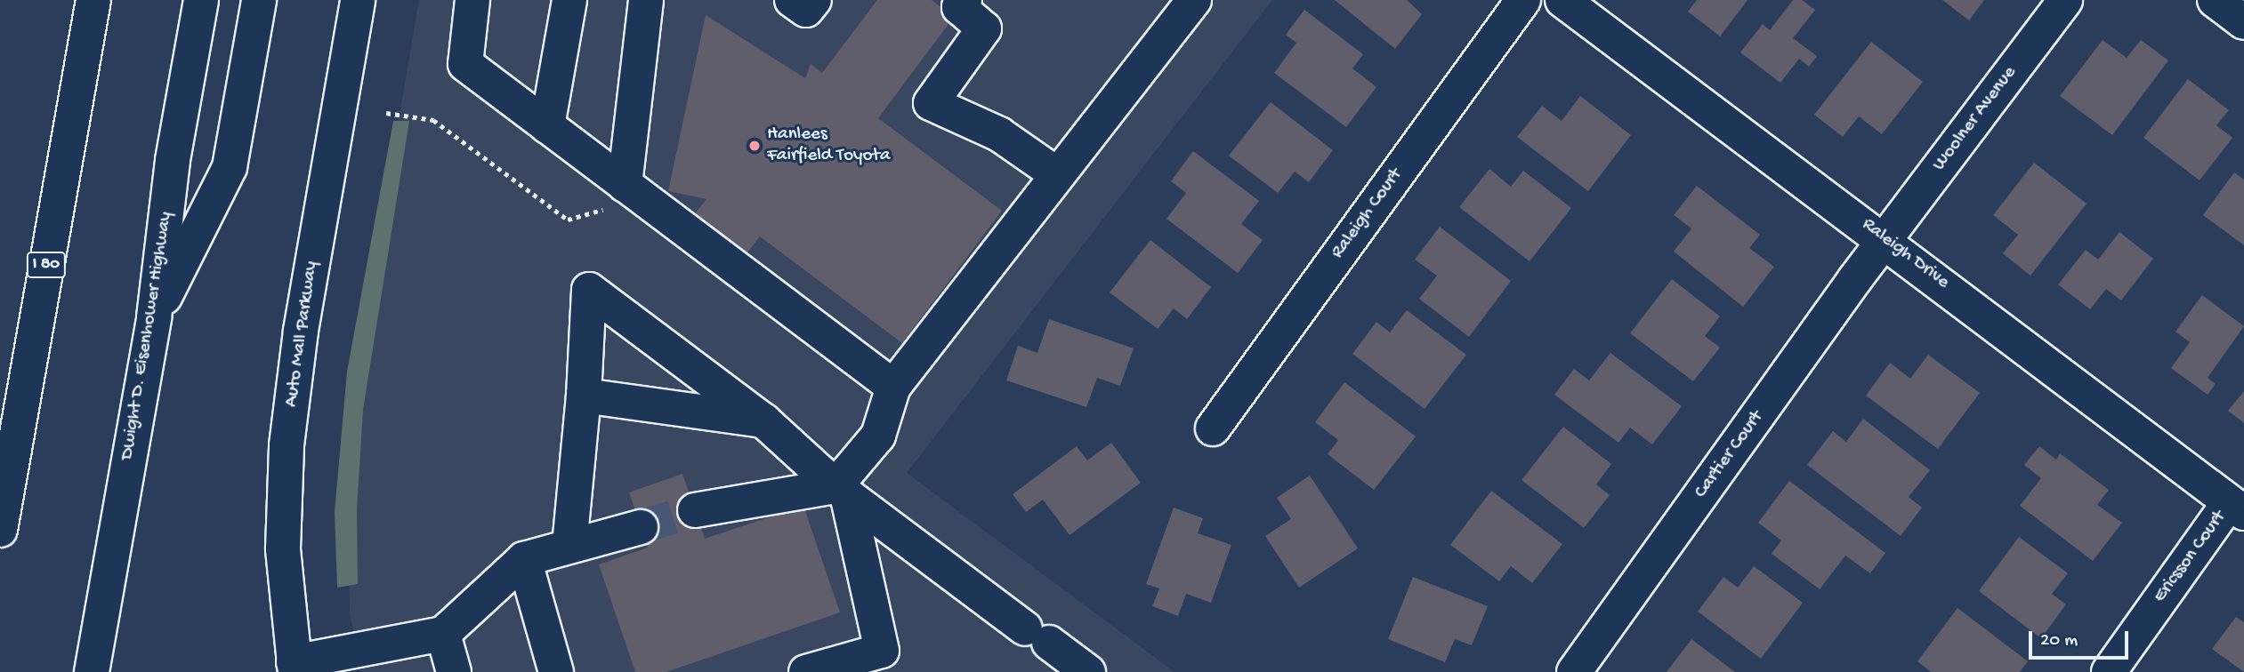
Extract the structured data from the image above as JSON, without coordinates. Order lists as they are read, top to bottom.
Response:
{
  "streets": {
    "main road": [
      "Woolner Avenue",
      "Raleigh Court",
      "Raleigh Drive",
      "I 80",
      "Auto Mall Parkway",
      "Dwight D. Eisenhower Highway",
      "Cartier Court",
      "Ericsson Court"
    ]
  },
  "crossings": [
    ["Woolner Avenue", "Raleigh Drive"],
    ["Woolner Avenue", "Cartier Court"],
    ["Raleigh Drive", "Cartier Court"],
    ["Raleigh Drive", "Ericsson Court"]
  ],
  "places": ["Hanlees Fairfield Toyota"],
  "scale_bar": "20 m"
}
